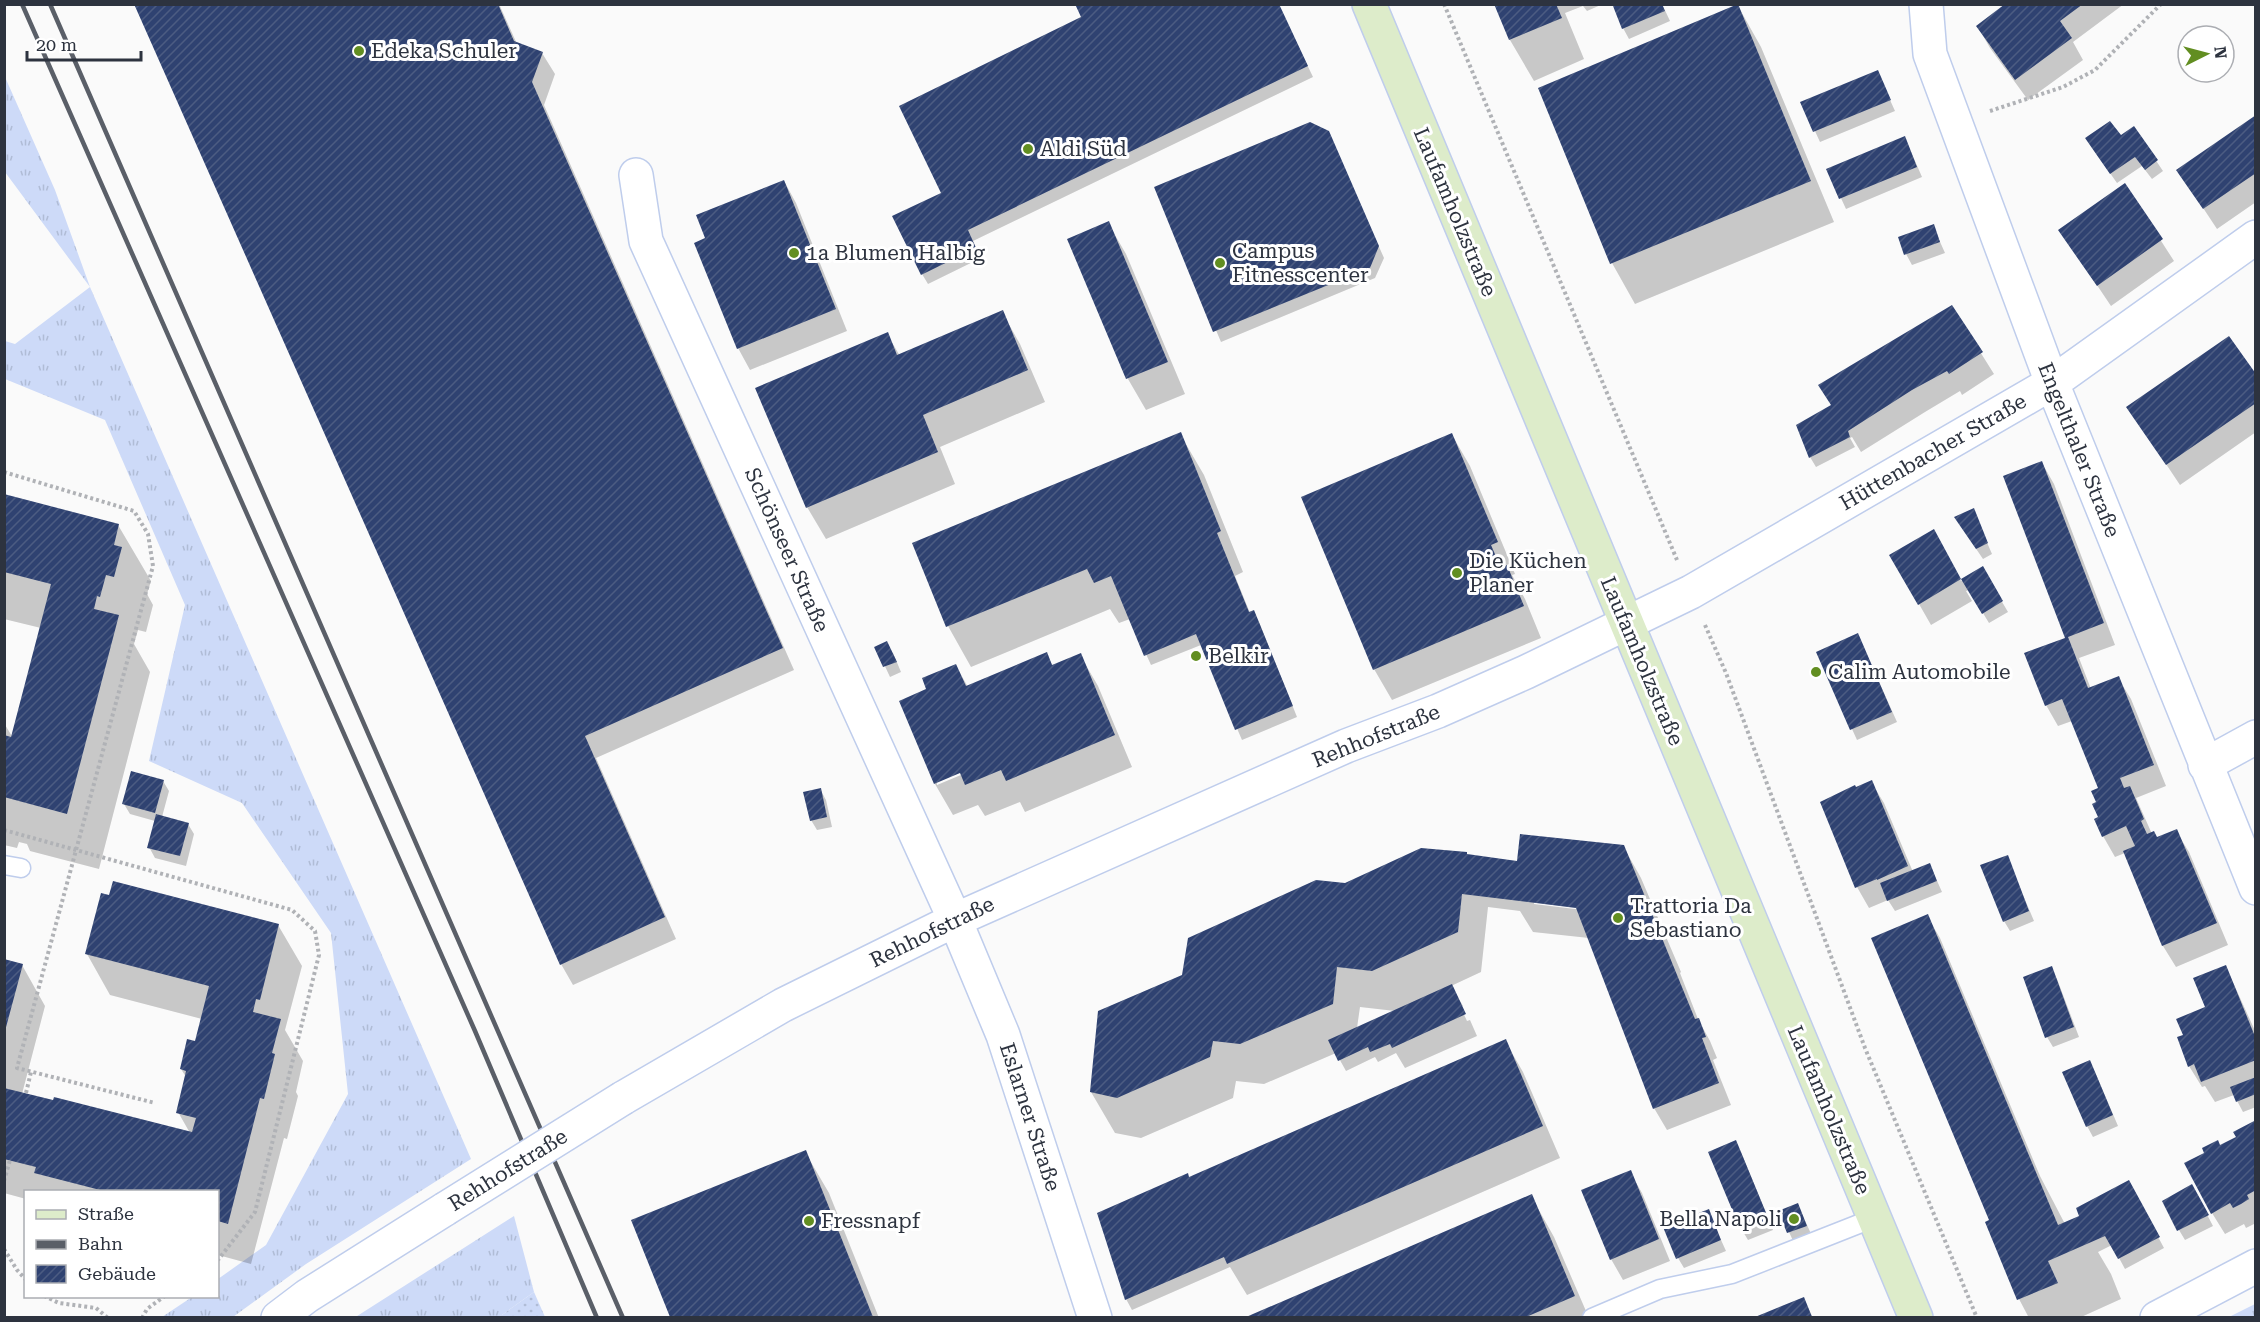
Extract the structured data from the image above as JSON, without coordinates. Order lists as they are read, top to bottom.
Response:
{
  "streets": {
    "main road": ["Laufamholzstraße"],
    "street": [
      "Engelthaler Straße",
      "Hüttenbacher Straße",
      "Schönseer Straße",
      "Rehhofstraße",
      "Eslarner Straße"
    ]
  },
  "crossings": [
    ["Laufamholzstraße", "Hüttenbacher Straße"],
    ["Laufamholzstraße", "Rehhofstraße"],
    ["Engelthaler Straße", "Hüttenbacher Straße"],
    ["Hüttenbacher Straße", "Rehhofstraße"],
    ["Schönseer Straße", "Rehhofstraße"],
    ["Schönseer Straße", "Eslarner Straße"],
    ["Rehhofstraße", "Eslarner Straße"]
  ],
  "places": [
    "Edeka Schuler",
    "Aldi Süd",
    "1a Blumen Halbig",
    "Campus Fitnesscenter",
    "Die Küchen Planer",
    "Belkir",
    "Calim Automobile",
    "Trattoria Da Sebastiano",
    "Bella Napoli",
    "Fressnapf"
  ],
  "legend": ["Straße", "Bahn", "Gebäude"],
  "scale_bar": "20 m",
  "north": "right"
}
